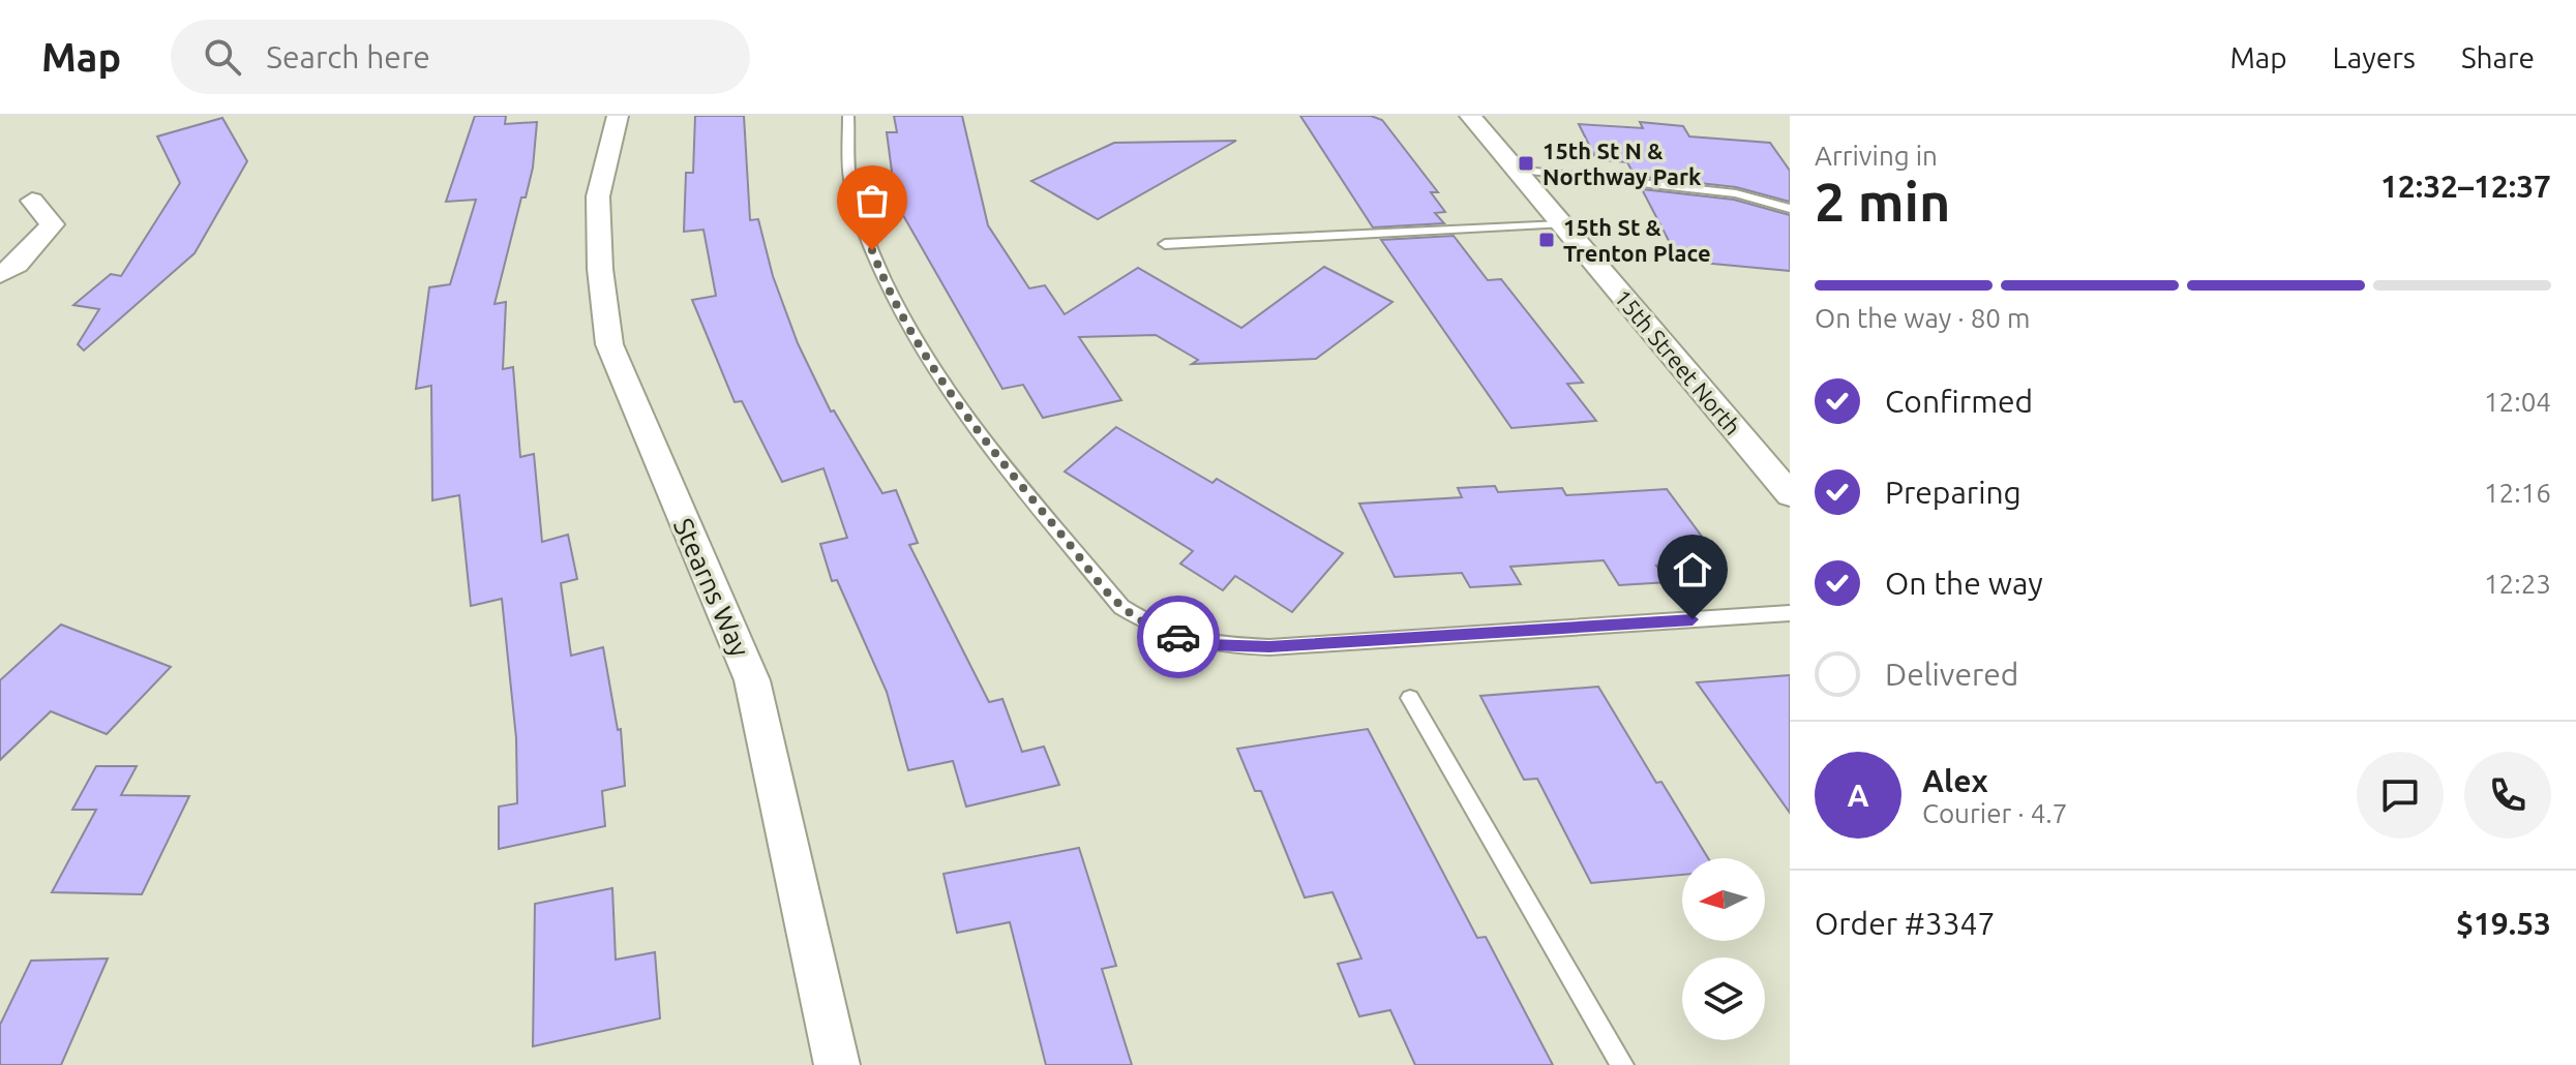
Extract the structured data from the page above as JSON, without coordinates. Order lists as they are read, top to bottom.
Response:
{
  "streets": {
    "street": ["15th Street North", "Stearns Way"]
  },
  "places": {
    "transit": ["15th St N & Northway Park", "15th St & Trenton Place"]
  },
  "north": "left",
  "page": {
    "header": "Map",
    "search": "Search here",
    "nav": ["Map", "Layers", "Share"],
    "heading": ["2 min", "Arriving in", "12:32–12:37"],
    "panel": [
      "Alex",
      "Courier · 4.7",
      "Order #3347",
      "$19.53"
    ],
    "bar": "On the way · 80 m",
    "list": [
      ["Confirmed", "12:04"],
      ["Preparing", "12:16"],
      ["On the way", "12:23"],
      "Delivered"
    ],
    "round": "A"
  }
}
